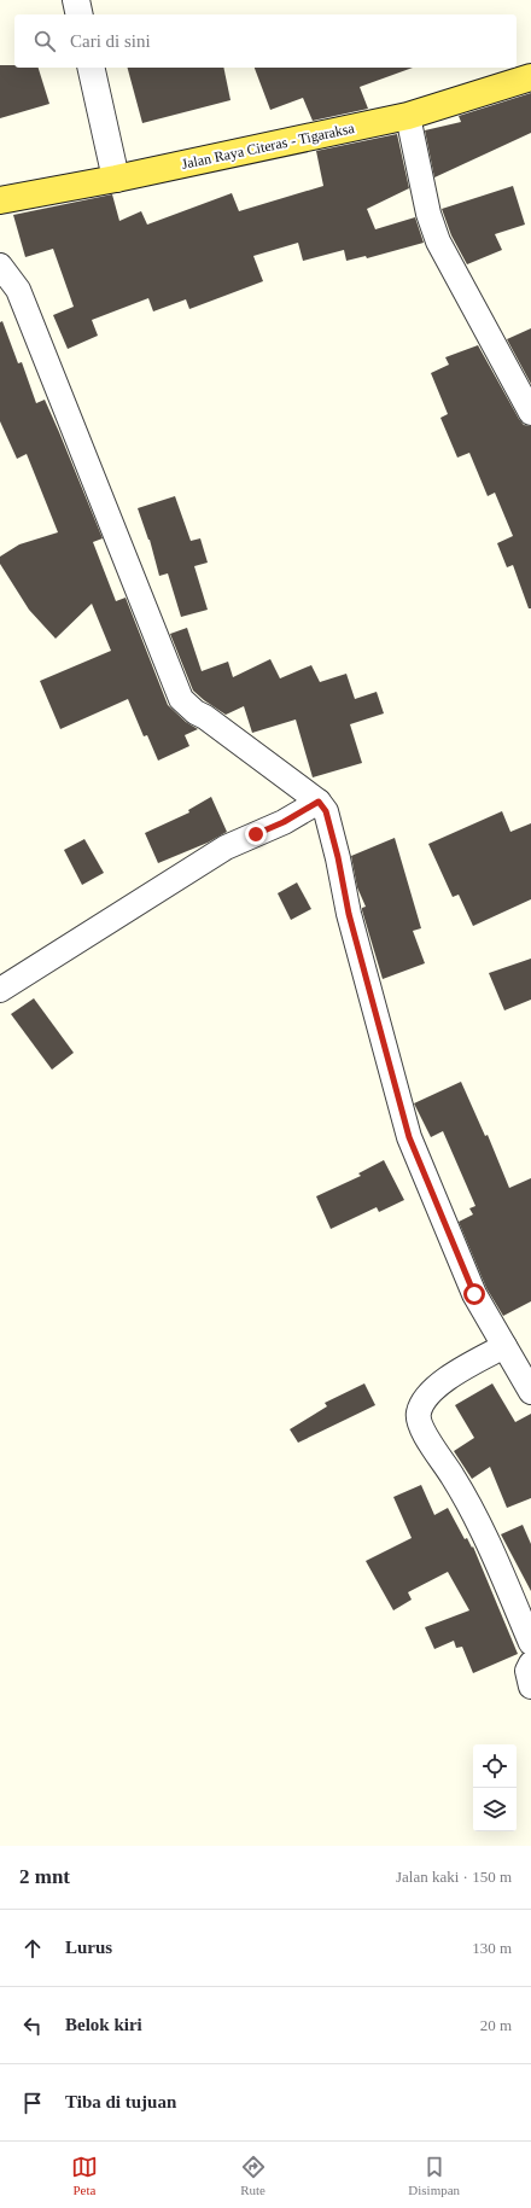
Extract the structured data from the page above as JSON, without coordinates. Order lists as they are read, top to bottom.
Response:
{
  "streets": {
    "main road": ["Jalan Raya Citeras - Tigaraksa"]
  },
  "page": {
    "search": "Cari di sini",
    "heading": ["2 mnt", "Jalan kaki · 150 m"],
    "list": [
      ["Lurus", "130 m"],
      ["Belok kiri", "20 m"],
      "Tiba di tujuan"
    ],
    "nav": ["Peta", "Rute", "Disimpan"]
  }
}
